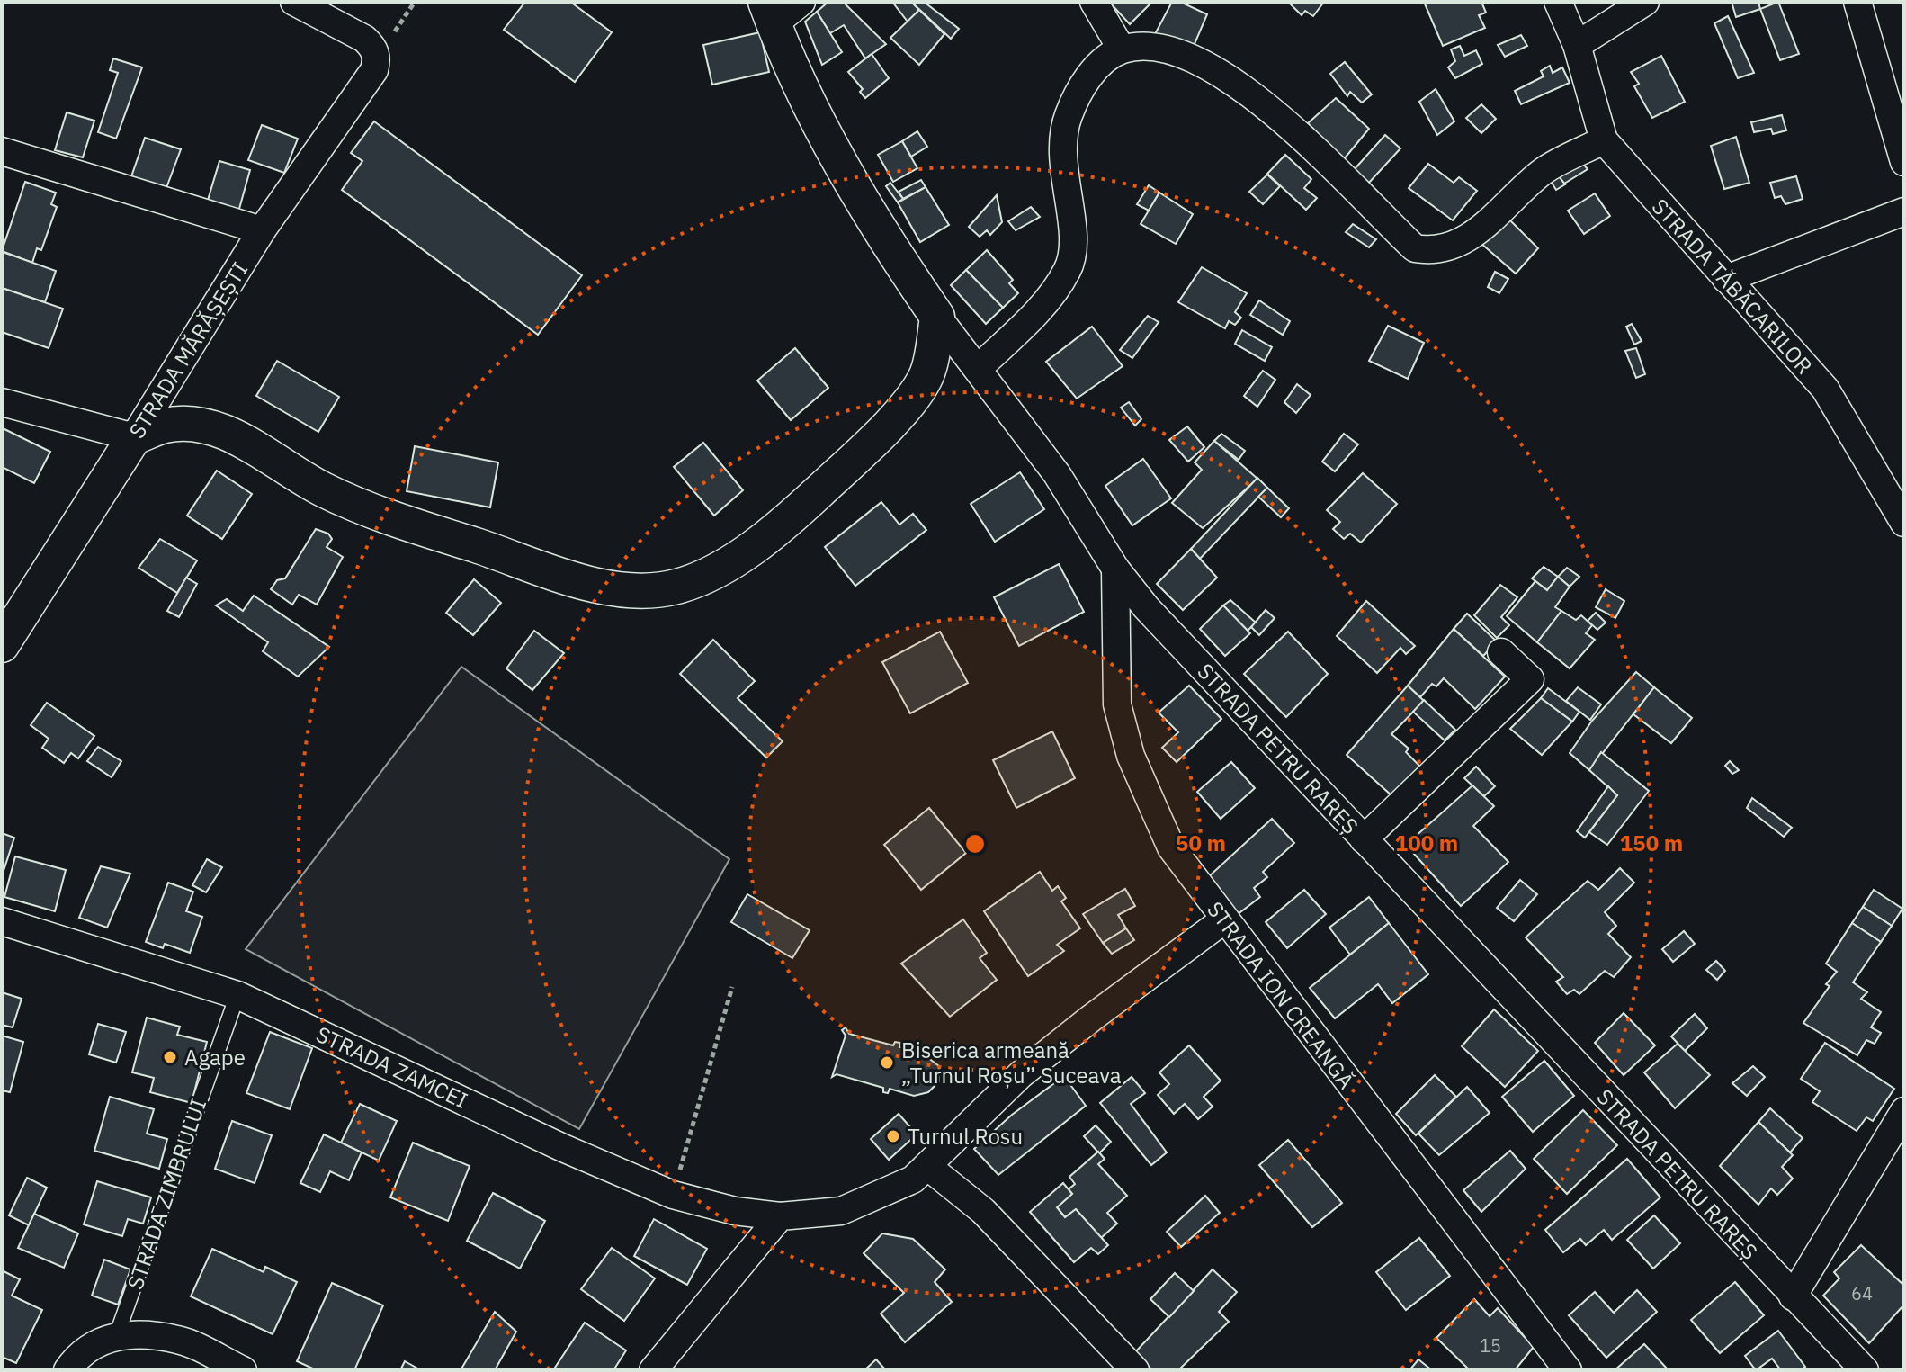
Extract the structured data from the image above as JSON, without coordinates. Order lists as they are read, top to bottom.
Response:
{
  "streets": {
    "street": [
      "STRADA TĂBĂCARILOR",
      "STRADA MĂRĂȘEȘTI",
      "STRADA PETRU RAREȘ",
      "STRADA ION CREANGĂ",
      "STRADA ZAMCEI"
    ],
    "lane": ["STRADA ZIMBRULUI"]
  },
  "crossings": [
    ["STRADA PETRU RAREȘ", "STRADA ION CREANGĂ"],
    ["STRADA ION CREANGĂ", "STRADA ZAMCEI"],
    ["STRADA ZAMCEI", "STRADA ZIMBRULUI"]
  ],
  "places": ["Agape", "Biserica armeană „Turnul Roșu” Suceava", "Turnul Rosu"],
  "house_numbers": ["64", "15"],
  "rings": ["50 m", "100 m", "150 m"]
}
